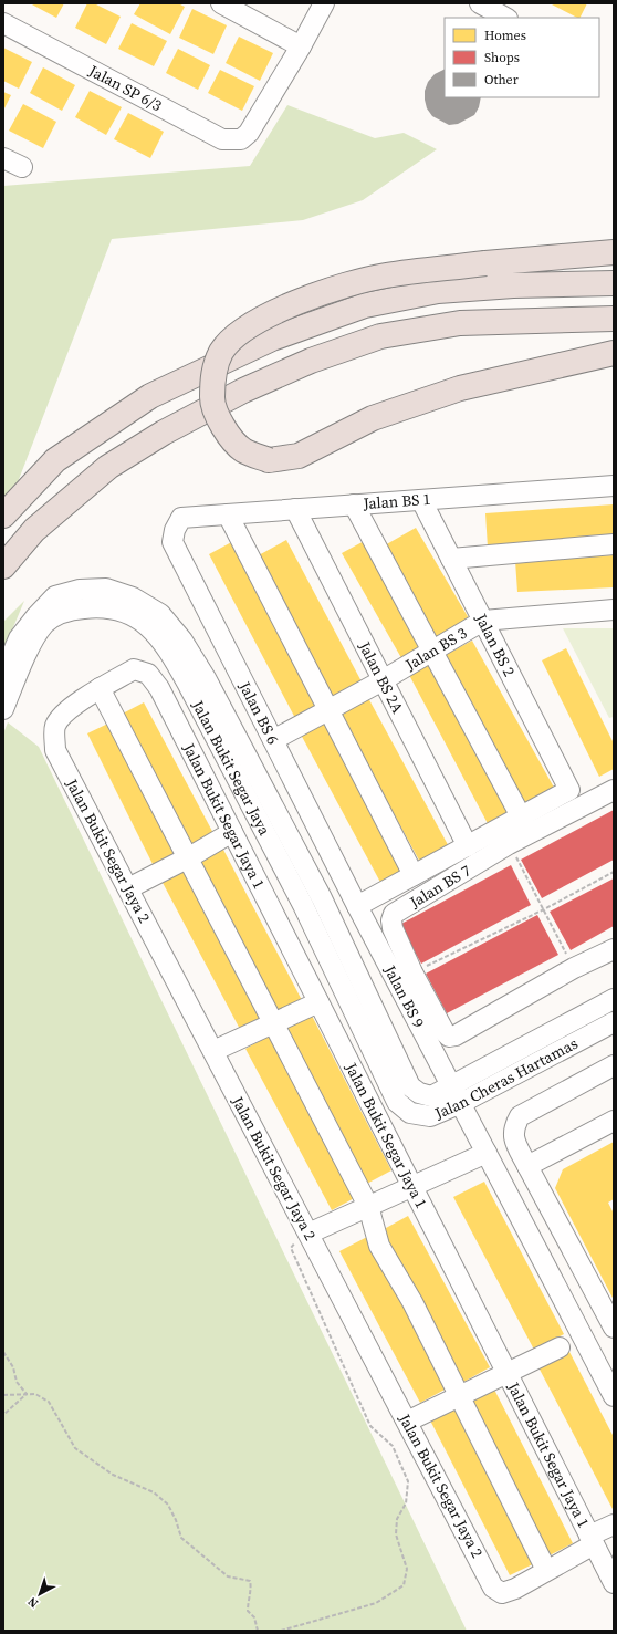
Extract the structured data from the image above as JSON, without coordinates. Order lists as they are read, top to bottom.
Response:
{
  "streets": {
    "street": [
      "Jalan SP 6/3",
      "Jalan BS 1",
      "Jalan BS 2",
      "Jalan BS 3",
      "Jalan BS 2A",
      "Jalan BS 6",
      "Jalan Bukit Segar Jaya",
      "Jalan Bukit Segar Jaya 1",
      "Jalan Bukit Segar Jaya 2",
      "Jalan BS 7",
      "Jalan BS 9",
      "Jalan Cheras Hartamas"
    ]
  },
  "crossings": [
    ["Jalan BS 1", "Jalan BS 2"],
    ["Jalan BS 1", "Jalan BS 2A"],
    ["Jalan BS 1", "Jalan BS 6"],
    ["Jalan BS 2", "Jalan BS 3"],
    ["Jalan BS 3", "Jalan BS 2A"],
    ["Jalan BS 3", "Jalan BS 6"],
    ["Jalan BS 6", "Jalan BS 9"],
    ["Jalan Bukit Segar Jaya", "Jalan Cheras Hartamas"],
    ["Jalan Bukit Segar Jaya 1", "Jalan Bukit Segar Jaya 2"],
    ["Jalan BS 9", "Jalan Cheras Hartamas"]
  ],
  "legend": ["Homes", "Shops", "Other"],
  "north": "bottom left"
}
